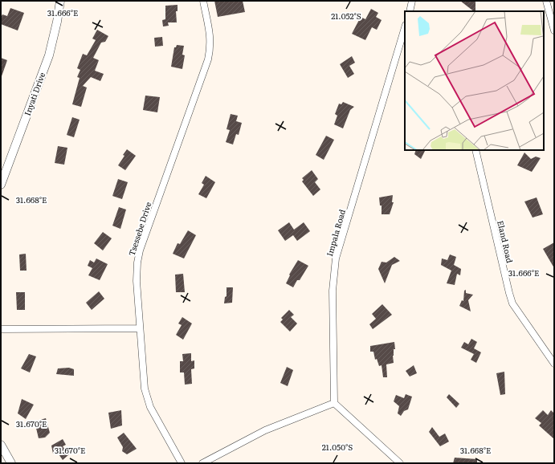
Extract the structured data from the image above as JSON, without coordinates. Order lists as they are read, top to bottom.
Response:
{
  "streets": {
    "street": [
      "Inyati Drive",
      "Tsessebe Drive",
      "Impala Road",
      "Eland Road"
    ]
  },
  "coordinates": [
    "31.666°E",
    "21.052°S",
    "31.668°E",
    "31.670°E",
    "21.050°S"
  ]
}
